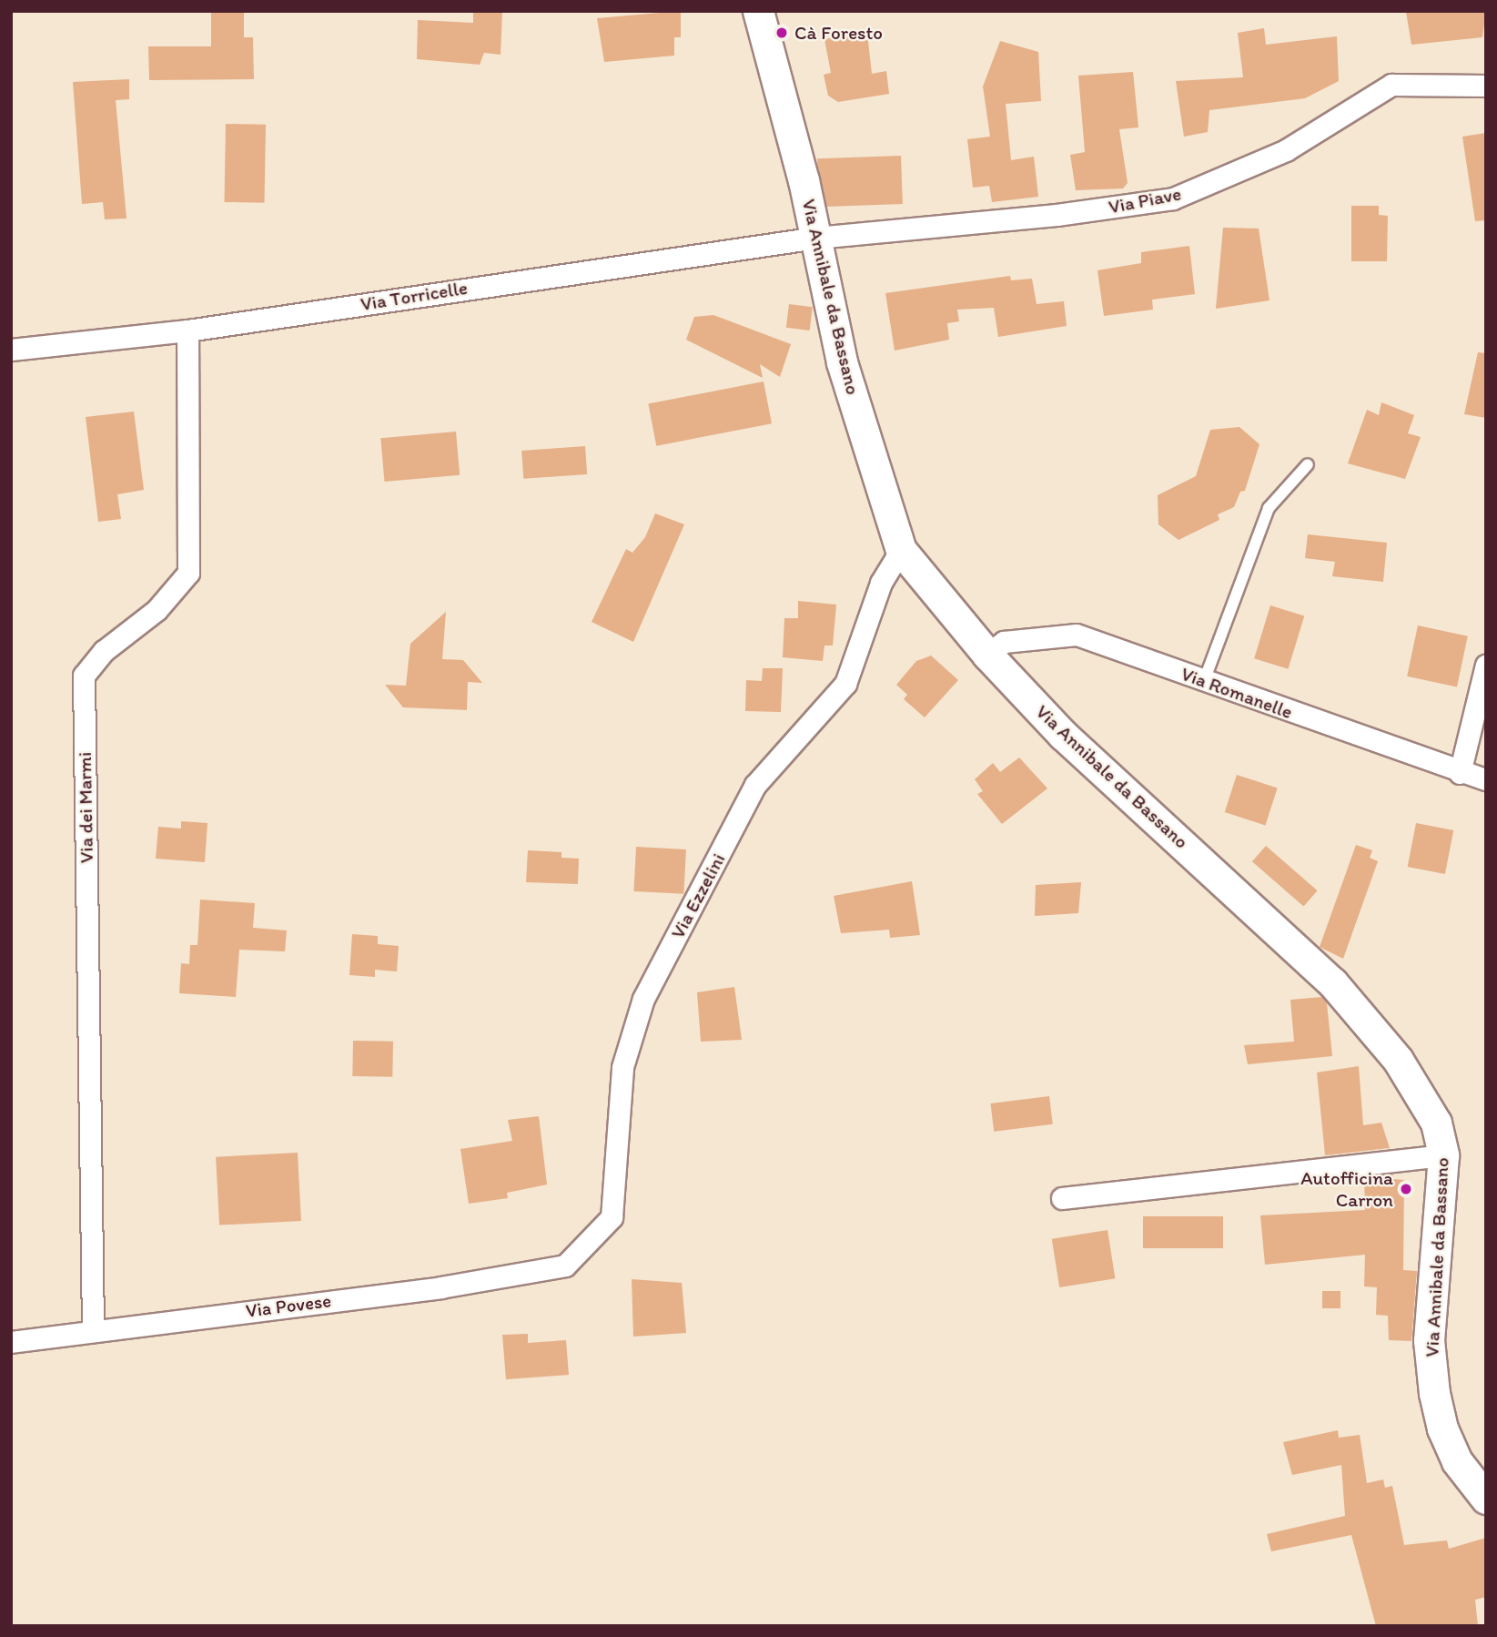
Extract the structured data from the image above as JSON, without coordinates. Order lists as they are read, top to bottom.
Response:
{
  "streets": {
    "street": [
      "Via Piave",
      "Via Torricelle",
      "Via Annibale da Bassano",
      "Via Romanelle",
      "Via dei Marmi",
      "Via Ezzelini",
      "Via Povese"
    ]
  },
  "crossings": [
    ["Via Piave", "Via Torricelle"],
    ["Via Piave", "Via Annibale da Bassano"],
    ["Via Torricelle", "Via Annibale da Bassano"],
    ["Via Torricelle", "Via dei Marmi"],
    ["Via Annibale da Bassano", "Via Romanelle"],
    ["Via Annibale da Bassano", "Via Ezzelini"],
    ["Via dei Marmi", "Via Povese"],
    ["Via Ezzelini", "Via Povese"]
  ],
  "places": ["Cà Foresto", "Autofficina Carron"]
}
